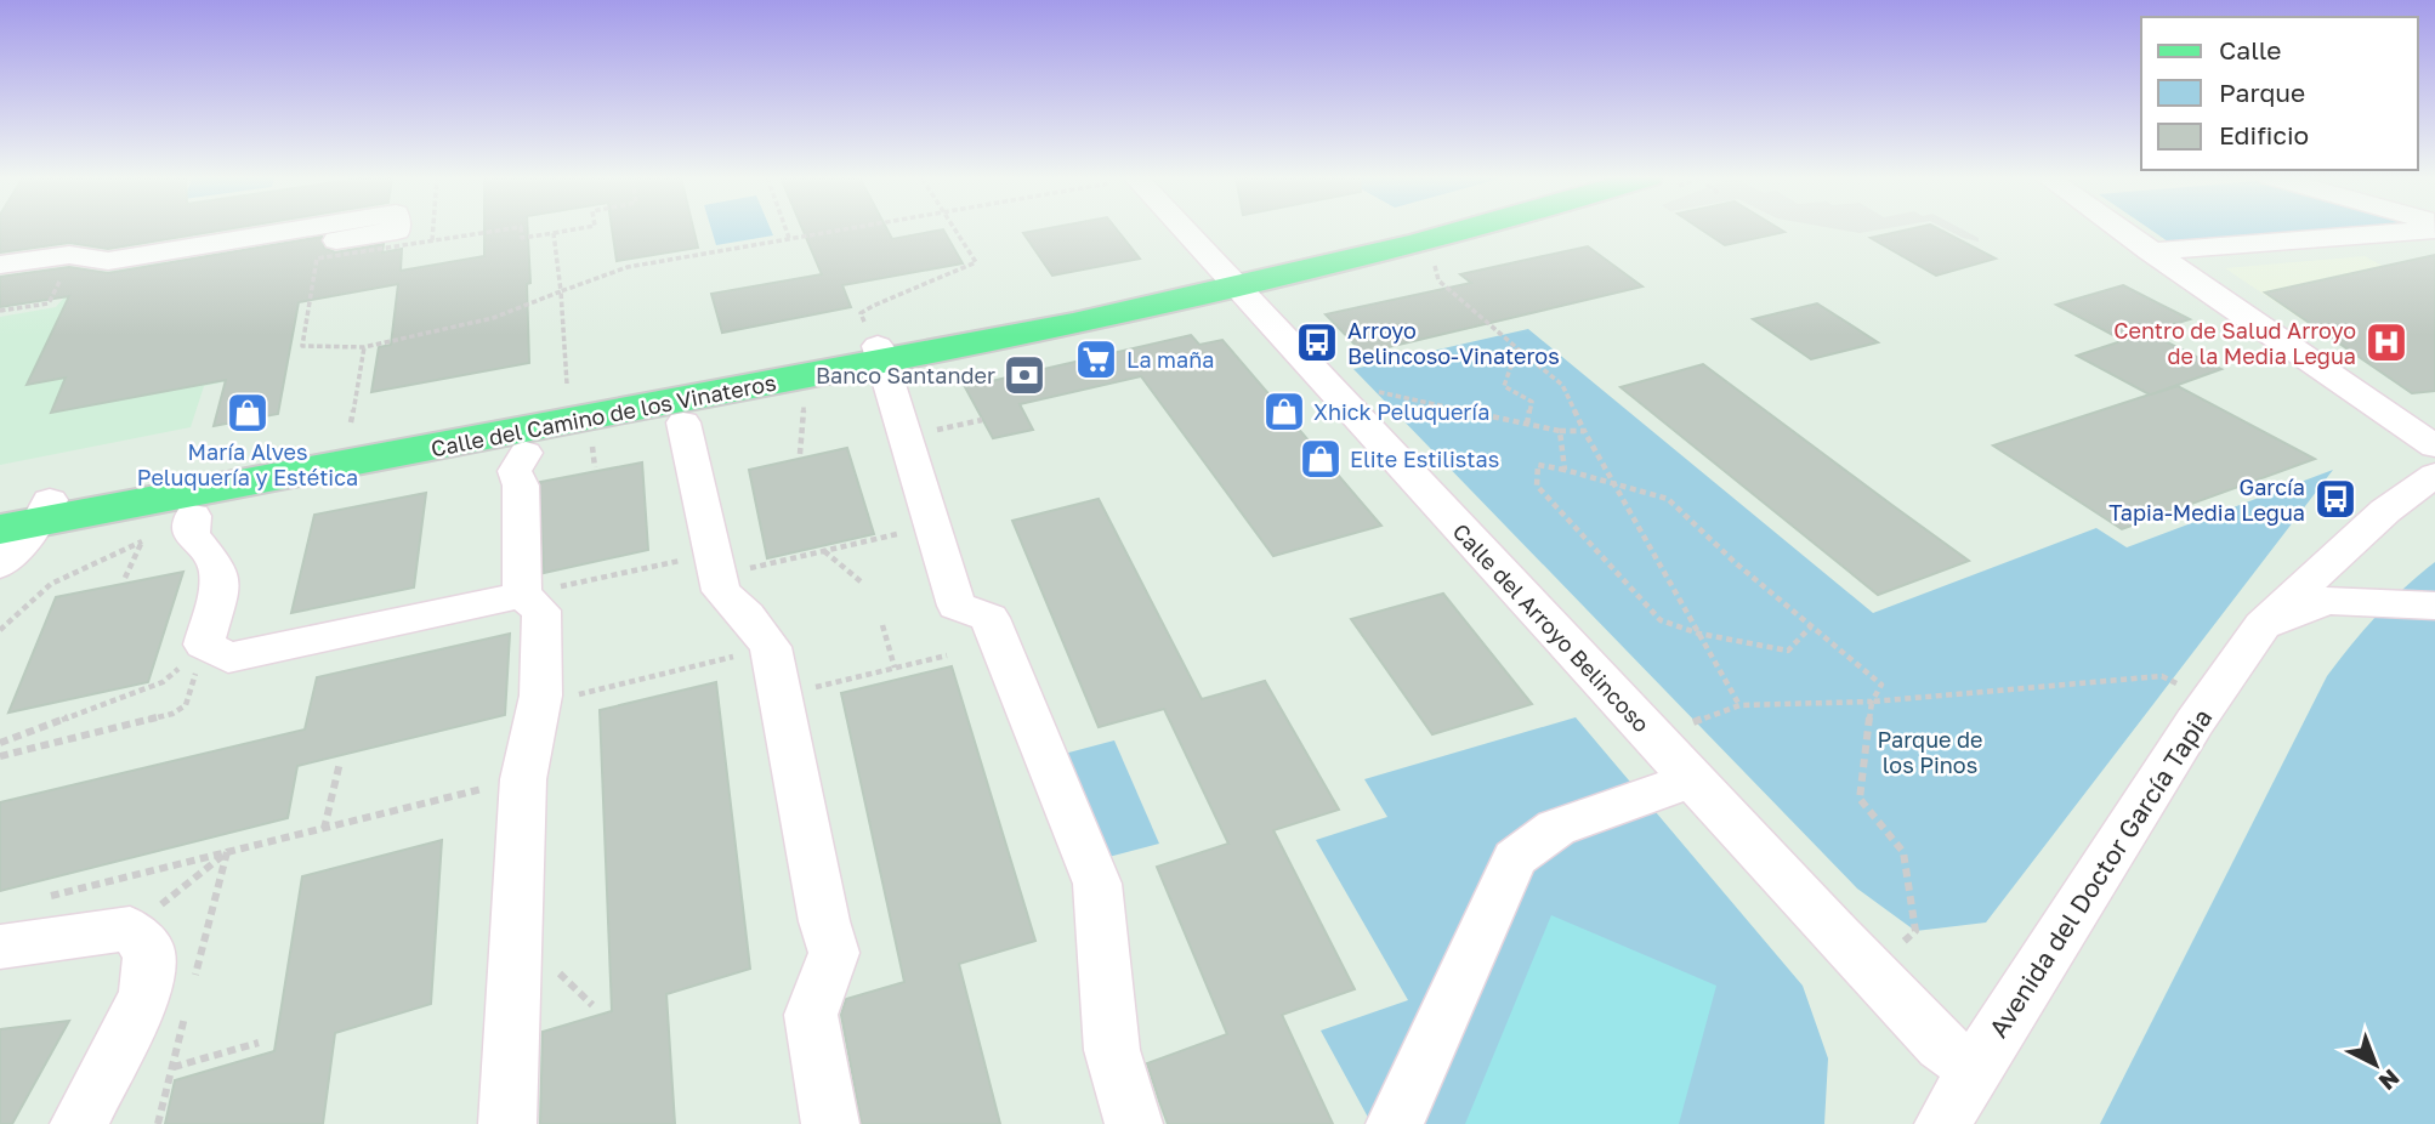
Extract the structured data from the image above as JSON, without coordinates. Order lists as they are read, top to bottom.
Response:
{
  "streets": {
    "main road": ["Calle del Camino de los Vinateros"],
    "street": ["Calle del Arroyo Belincoso", "Avenida del Doctor García Tapia"]
  },
  "crossings": [
    ["Calle del Camino de los Vinateros", "Calle del Arroyo Belincoso"],
    ["Calle del Arroyo Belincoso", "Avenida del Doctor García Tapia"]
  ],
  "parks": ["Parque de los Pinos"],
  "places": {
    "bus stop": ["Arroyo Belincoso-Vinateros", "García Tapia-Media Legua"],
    "hospital": ["Centro de Salud Arroyo de la Media Legua"],
    "supermarket": ["La maña"],
    "bank": ["Banco Santander"],
    "shop": ["Xhick Peluquería", "María Alves Peluquería y Estética", "Elite Estilistas"]
  },
  "legend": ["Calle", "Parque", "Edificio"],
  "north": "bottom right"
}
